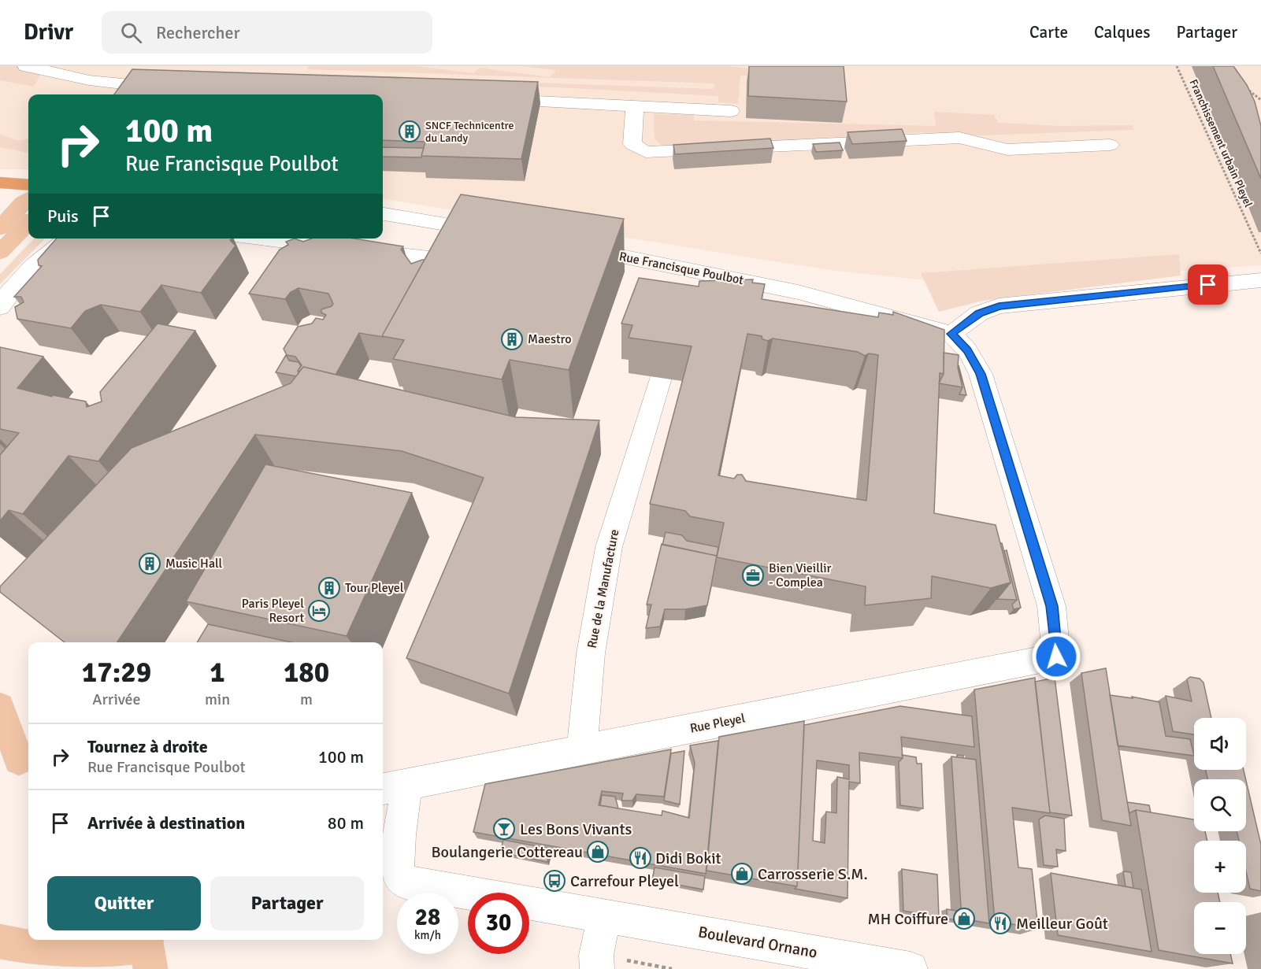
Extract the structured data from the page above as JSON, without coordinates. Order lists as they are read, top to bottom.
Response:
{
  "streets": {
    "street": [
      "Rue Francisque Poulbot",
      "Rue de la Manufacture",
      "Rue Pleyel",
      "Boulevard Ornano"
    ],
    "path": ["Franchissement urbain Pleyel"]
  },
  "crossings": [
    ["Rue Francisque Poulbot", "Rue Pleyel"],
    ["Rue de la Manufacture", "Rue Pleyel"],
    ["Rue Pleyel", "Boulevard Ornano"]
  ],
  "places": {
    "building": [
      "SNCF Technicentre du Landy",
      "Maestro",
      "Music Hall",
      "Tour Pleyel"
    ],
    "office": ["Bien Vieillir - Complea"],
    "hotel": ["Paris Pleyel Resort"],
    "bar": ["Les Bons Vivants"],
    "shop": ["Boulangerie Cottereau", "Carrosserie S.M.", "MH Coiffure"],
    "restaurant": ["Didi Bokit", "Meilleur Goût"],
    "bus stop": ["Carrefour Pleyel"]
  },
  "page": {
    "header": "Drivr",
    "search": "Rechercher",
    "nav": ["Carte", "Calques", "Partager"],
    "turn": ["100 m", "Rue Francisque Poulbot"],
    "then": "Puis",
    "eta": [
      "17:29",
      "Arrivée",
      "1",
      "min",
      "180",
      "m"
    ],
    "map_buttons": ["+", "−"],
    "list": [
      {
        "name": "Tournez à droite",
        "note": "Rue Francisque Poulbot",
        "value": "100 m"
      },
      {
        "name": "Arrivée à destination",
        "value": "80 m"
      }
    ],
    "buttons": ["Quitter", "Partager"],
    "speed": "28 km/h",
    "limit": "30"
  }
}
